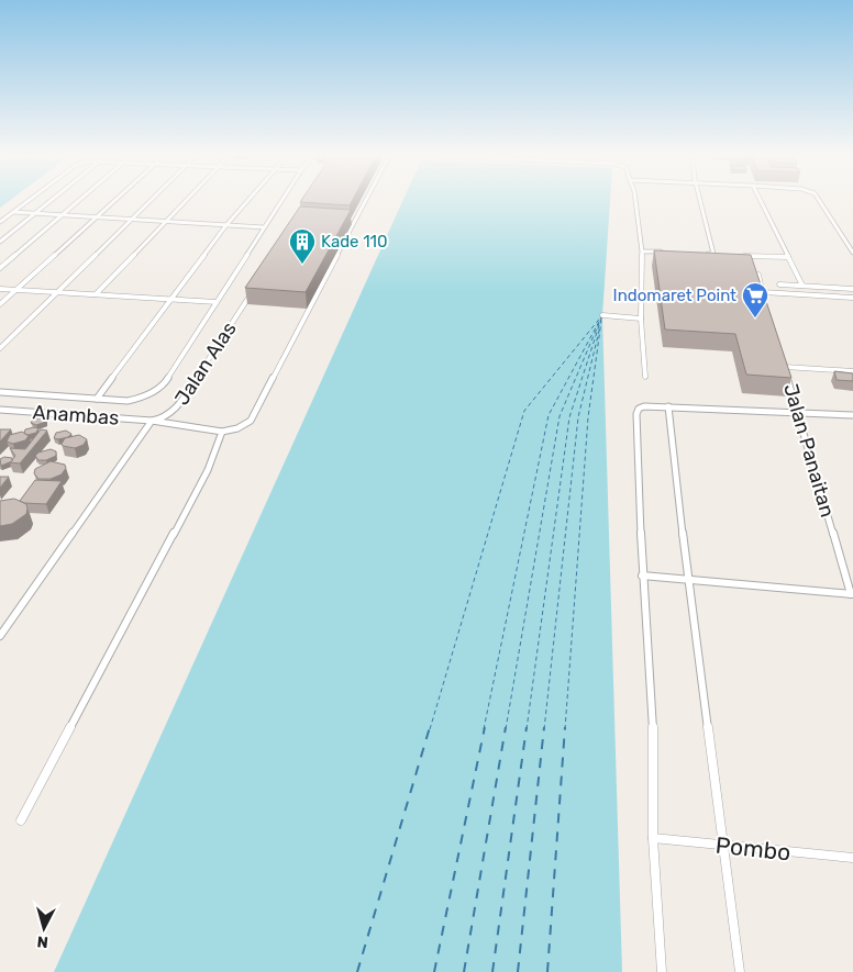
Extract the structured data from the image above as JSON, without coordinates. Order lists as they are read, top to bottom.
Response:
{
  "streets": {
    "lane": [
      "Jalan Alas",
      "Anambas",
      "Jalan Panaitan",
      "Pombo"
    ]
  },
  "crossings": [
    ["Jalan Alas", "Anambas"]
  ],
  "places": {
    "building": ["Kade 110"],
    "supermarket": ["Indomaret Point"]
  },
  "north": "bottom"
}
